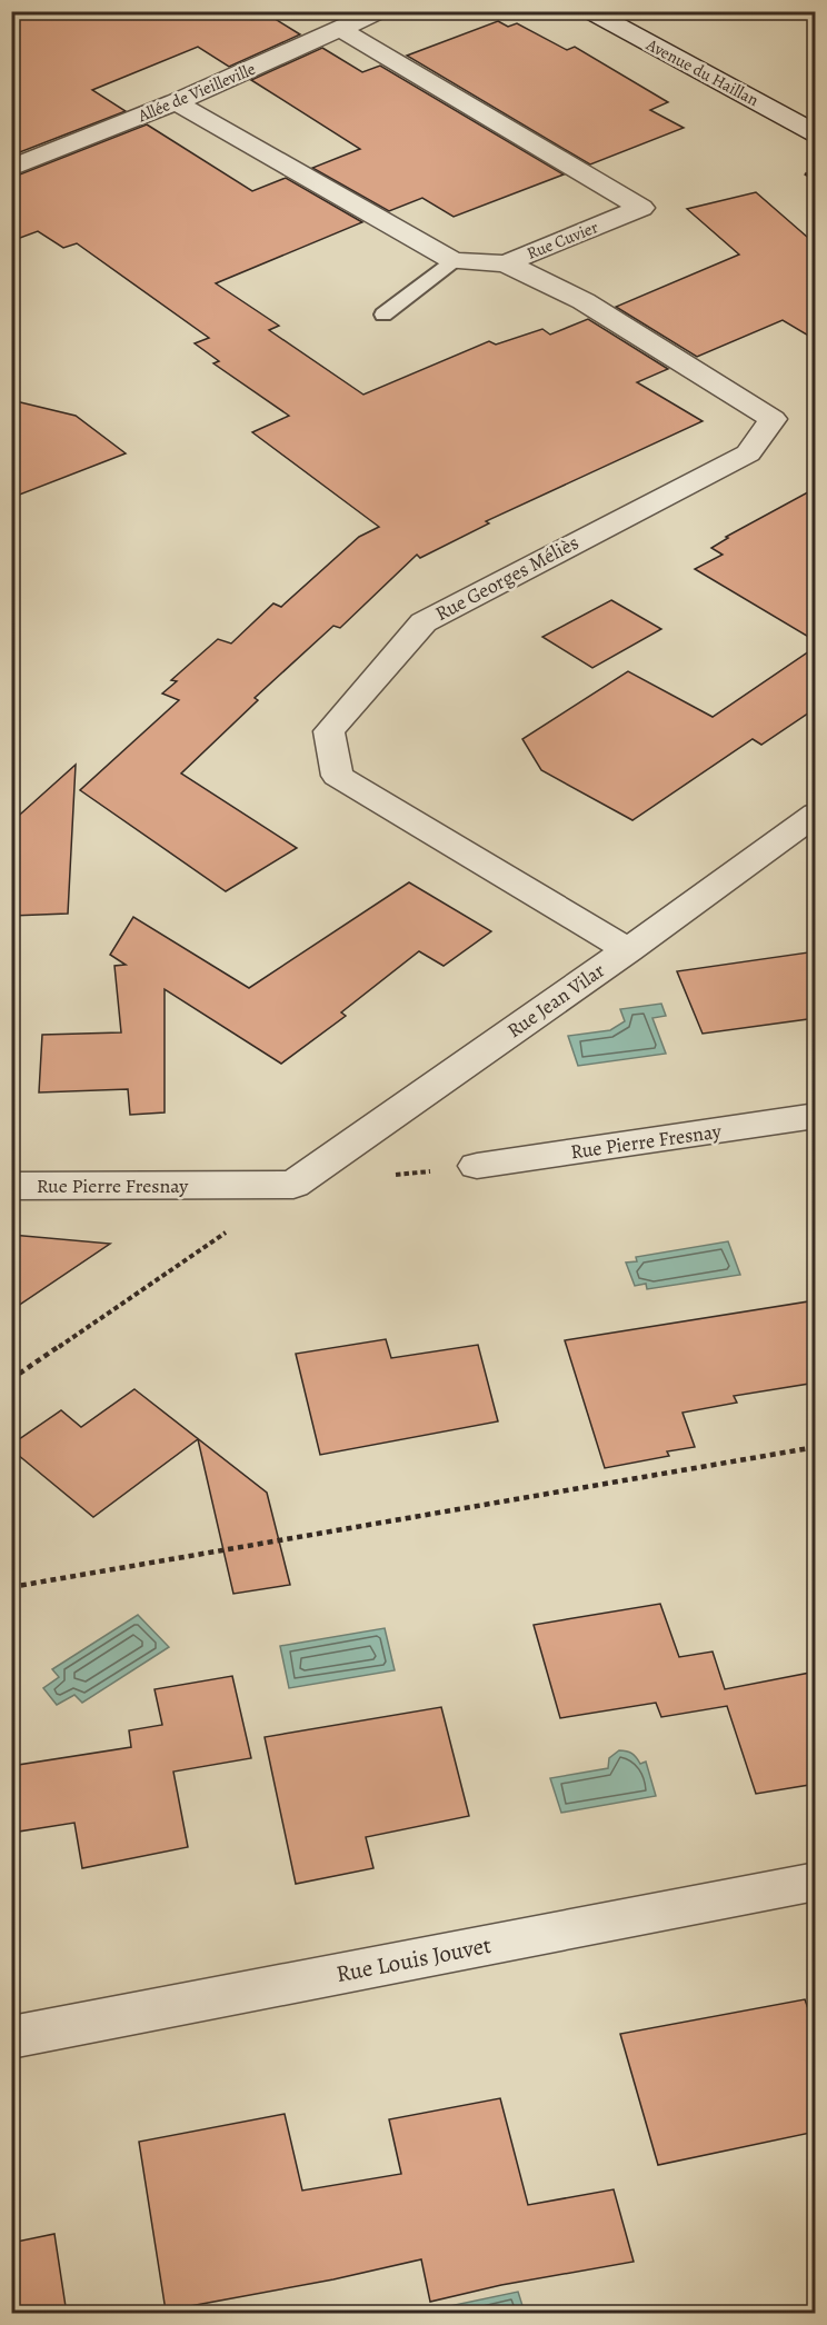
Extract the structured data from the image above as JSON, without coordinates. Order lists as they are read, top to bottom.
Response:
{
  "streets": {
    "street": [
      "Avenue du Haillan",
      "Allée de Vieilleville",
      "Rue Cuvier",
      "Rue Georges Méliès",
      "Rue Jean Vilar",
      "Rue Pierre Fresnay",
      "Rue Louis Jouvet"
    ]
  },
  "crossings": [
    ["Allée de Vieilleville", "Rue Cuvier"],
    ["Rue Cuvier", "Rue Georges Méliès"],
    ["Rue Georges Méliès", "Rue Jean Vilar"],
    ["Rue Jean Vilar", "Rue Pierre Fresnay"]
  ]
}
